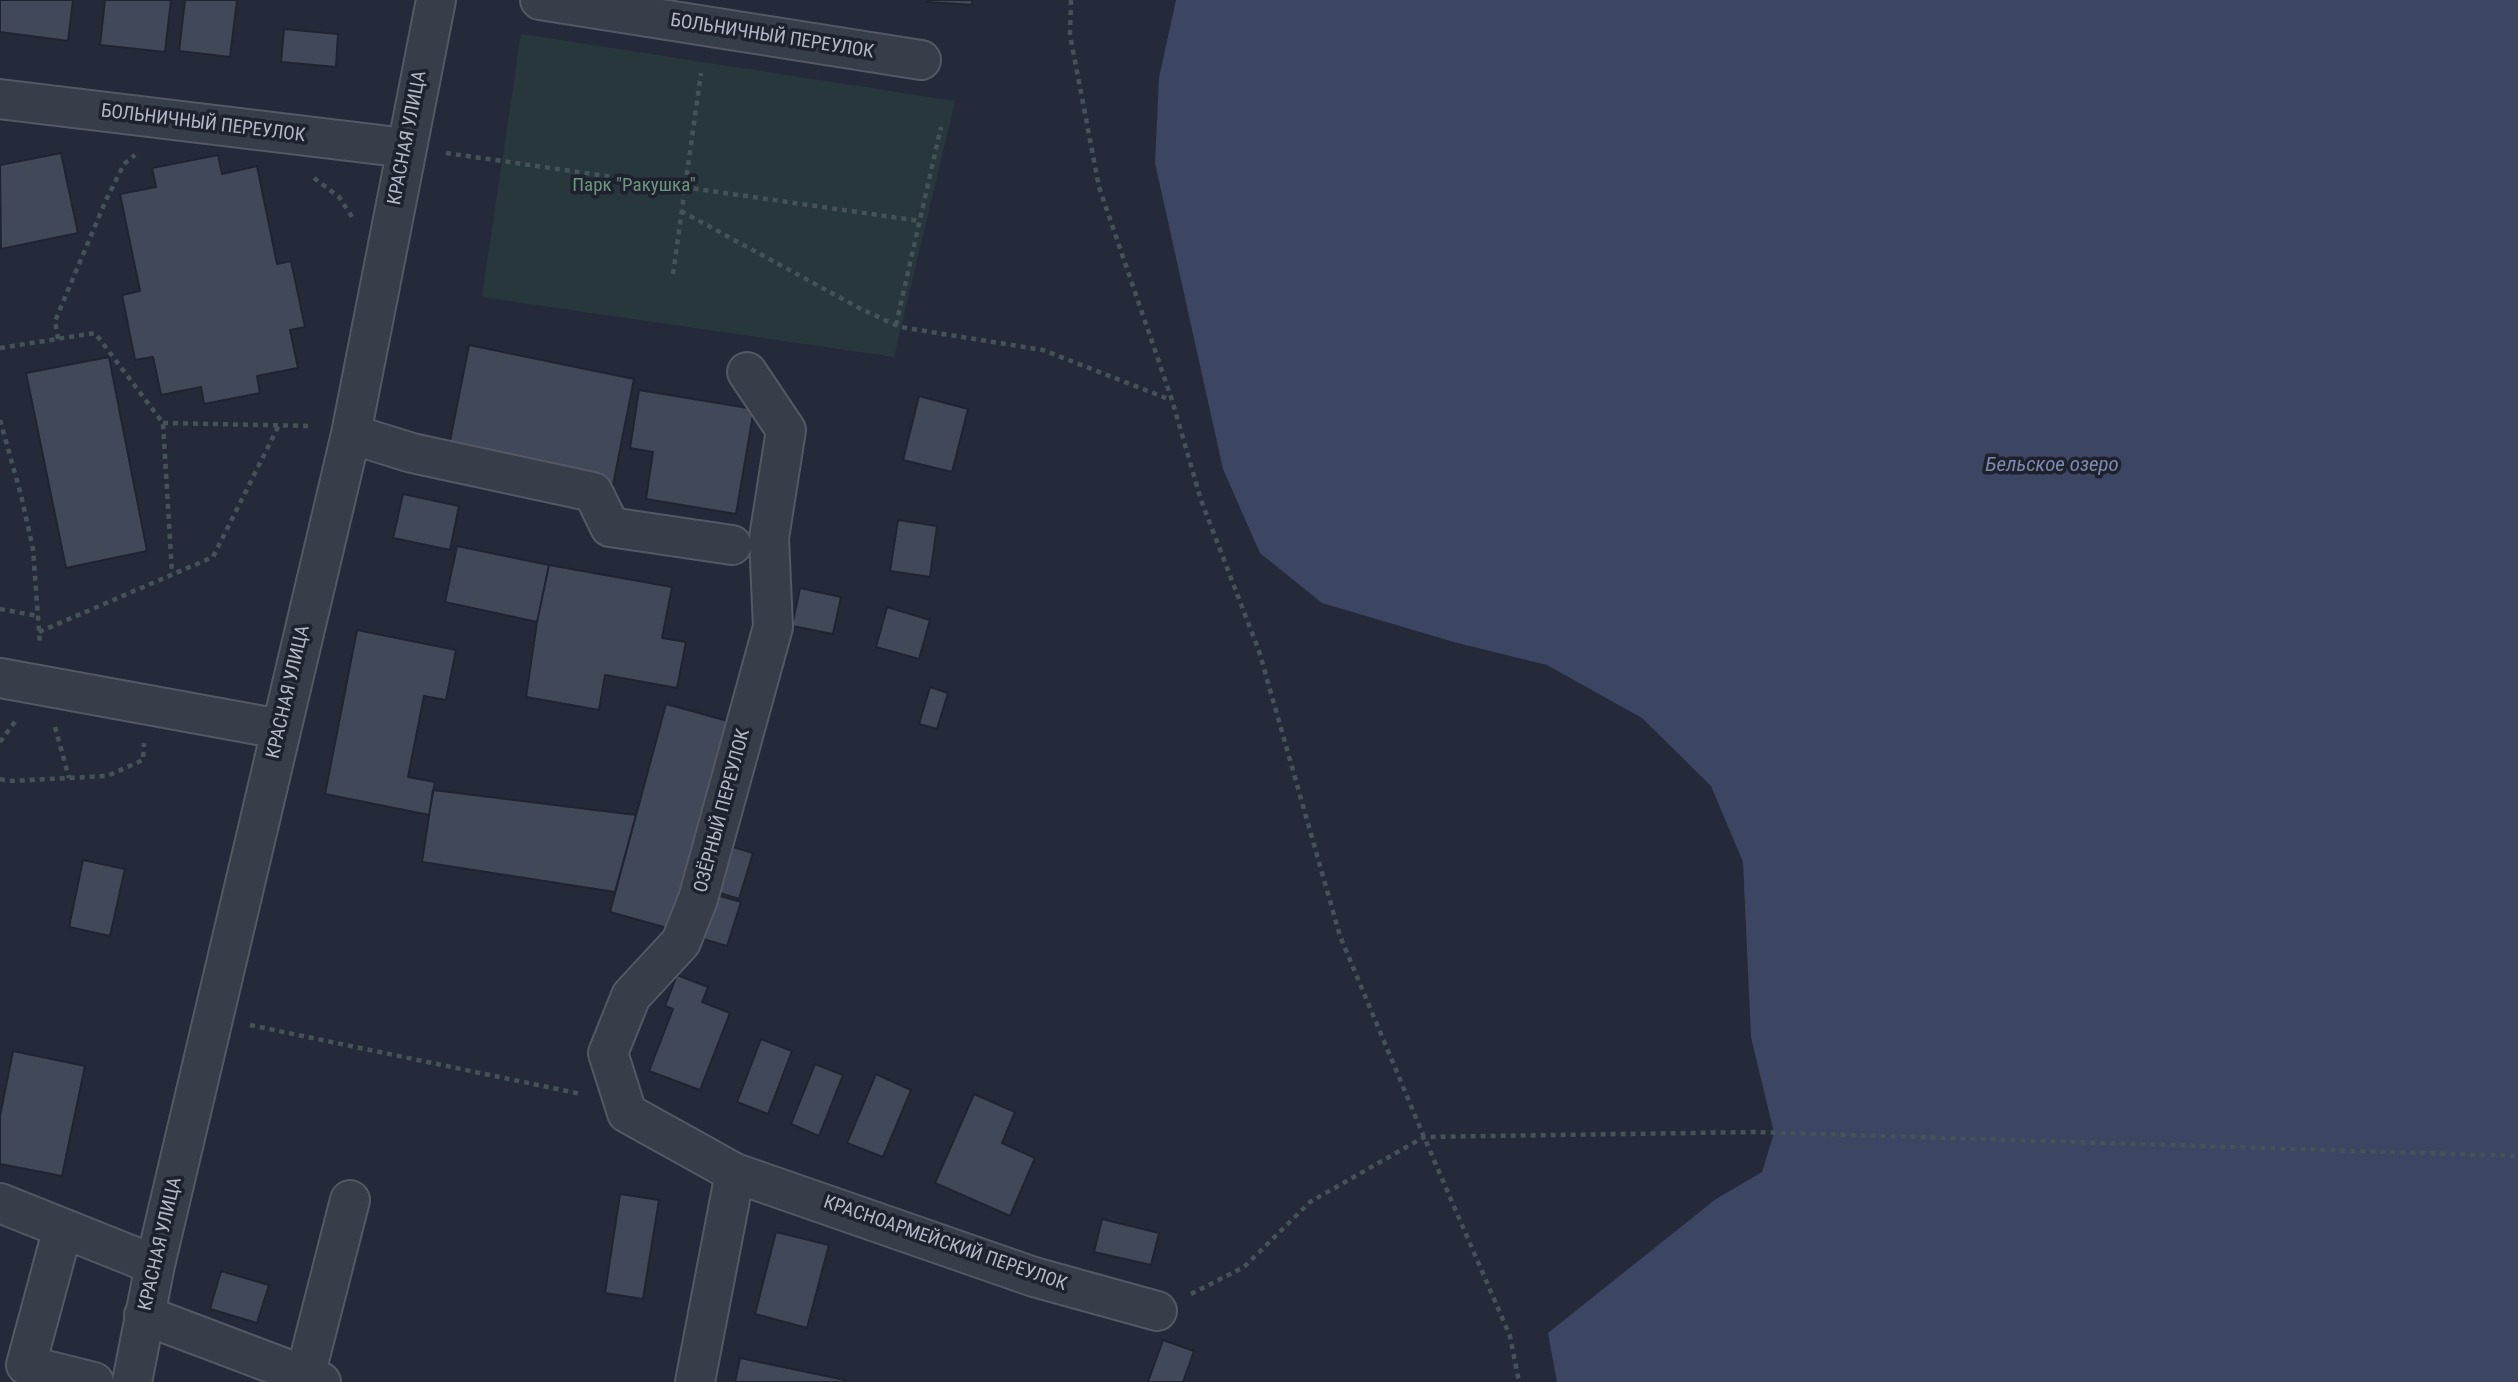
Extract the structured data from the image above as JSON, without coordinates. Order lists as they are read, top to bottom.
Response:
{
  "streets": {
    "street": [
      "БОЛЬНИЧНЫЙ ПЕРЕУЛОК",
      "КРАСНАЯ УЛИЦА",
      "ОЗЁРНЫЙ ПЕРЕУЛОК",
      "КРАСНОАРМЕЙСКИЙ ПЕРЕУЛОК"
    ]
  },
  "crossings": [
    ["БОЛЬНИЧНЫЙ ПЕРЕУЛОК", "КРАСНАЯ УЛИЦА"]
  ],
  "water": ["Бельское озеро"],
  "parks": ["Парк \"Ракушка\""]
}
